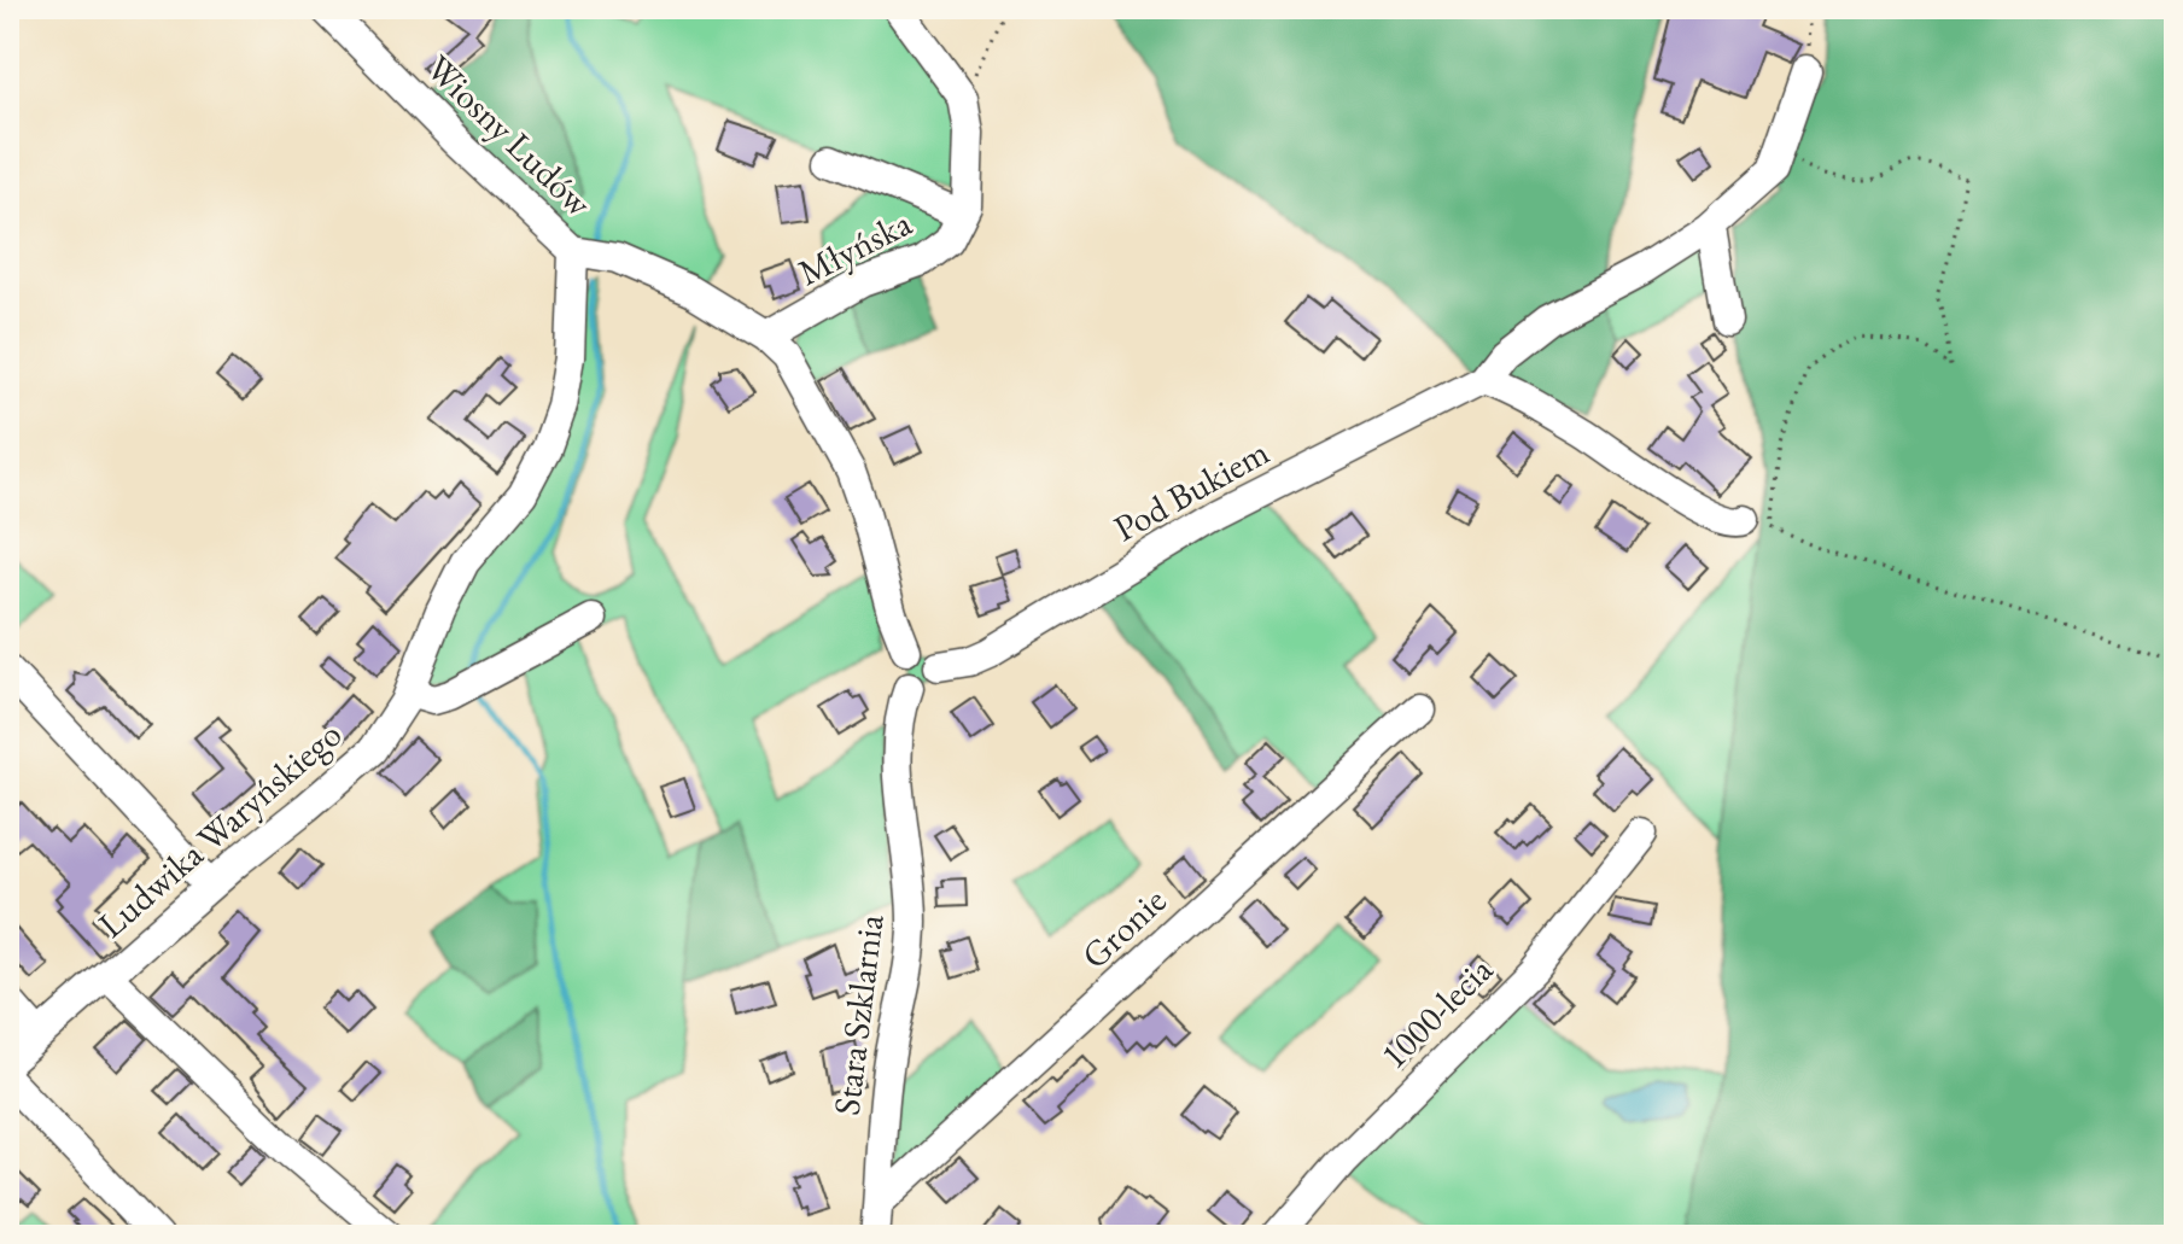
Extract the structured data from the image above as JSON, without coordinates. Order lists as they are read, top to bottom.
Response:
{
  "streets": {
    "street": [
      "Wiosny Ludów",
      "Młyńska",
      "Pod Bukiem",
      "Ludwika Waryńskiego",
      "Gronie",
      "1000-lecia",
      "Stara Szklarnia"
    ]
  },
  "crossings": [
    ["Wiosny Ludów", "Młyńska"],
    ["Wiosny Ludów", "Pod Bukiem"],
    ["Wiosny Ludów", "Ludwika Waryńskiego"],
    ["Wiosny Ludów", "Stara Szklarnia"],
    ["Pod Bukiem", "Stara Szklarnia"],
    ["Gronie", "Stara Szklarnia"]
  ]
}
